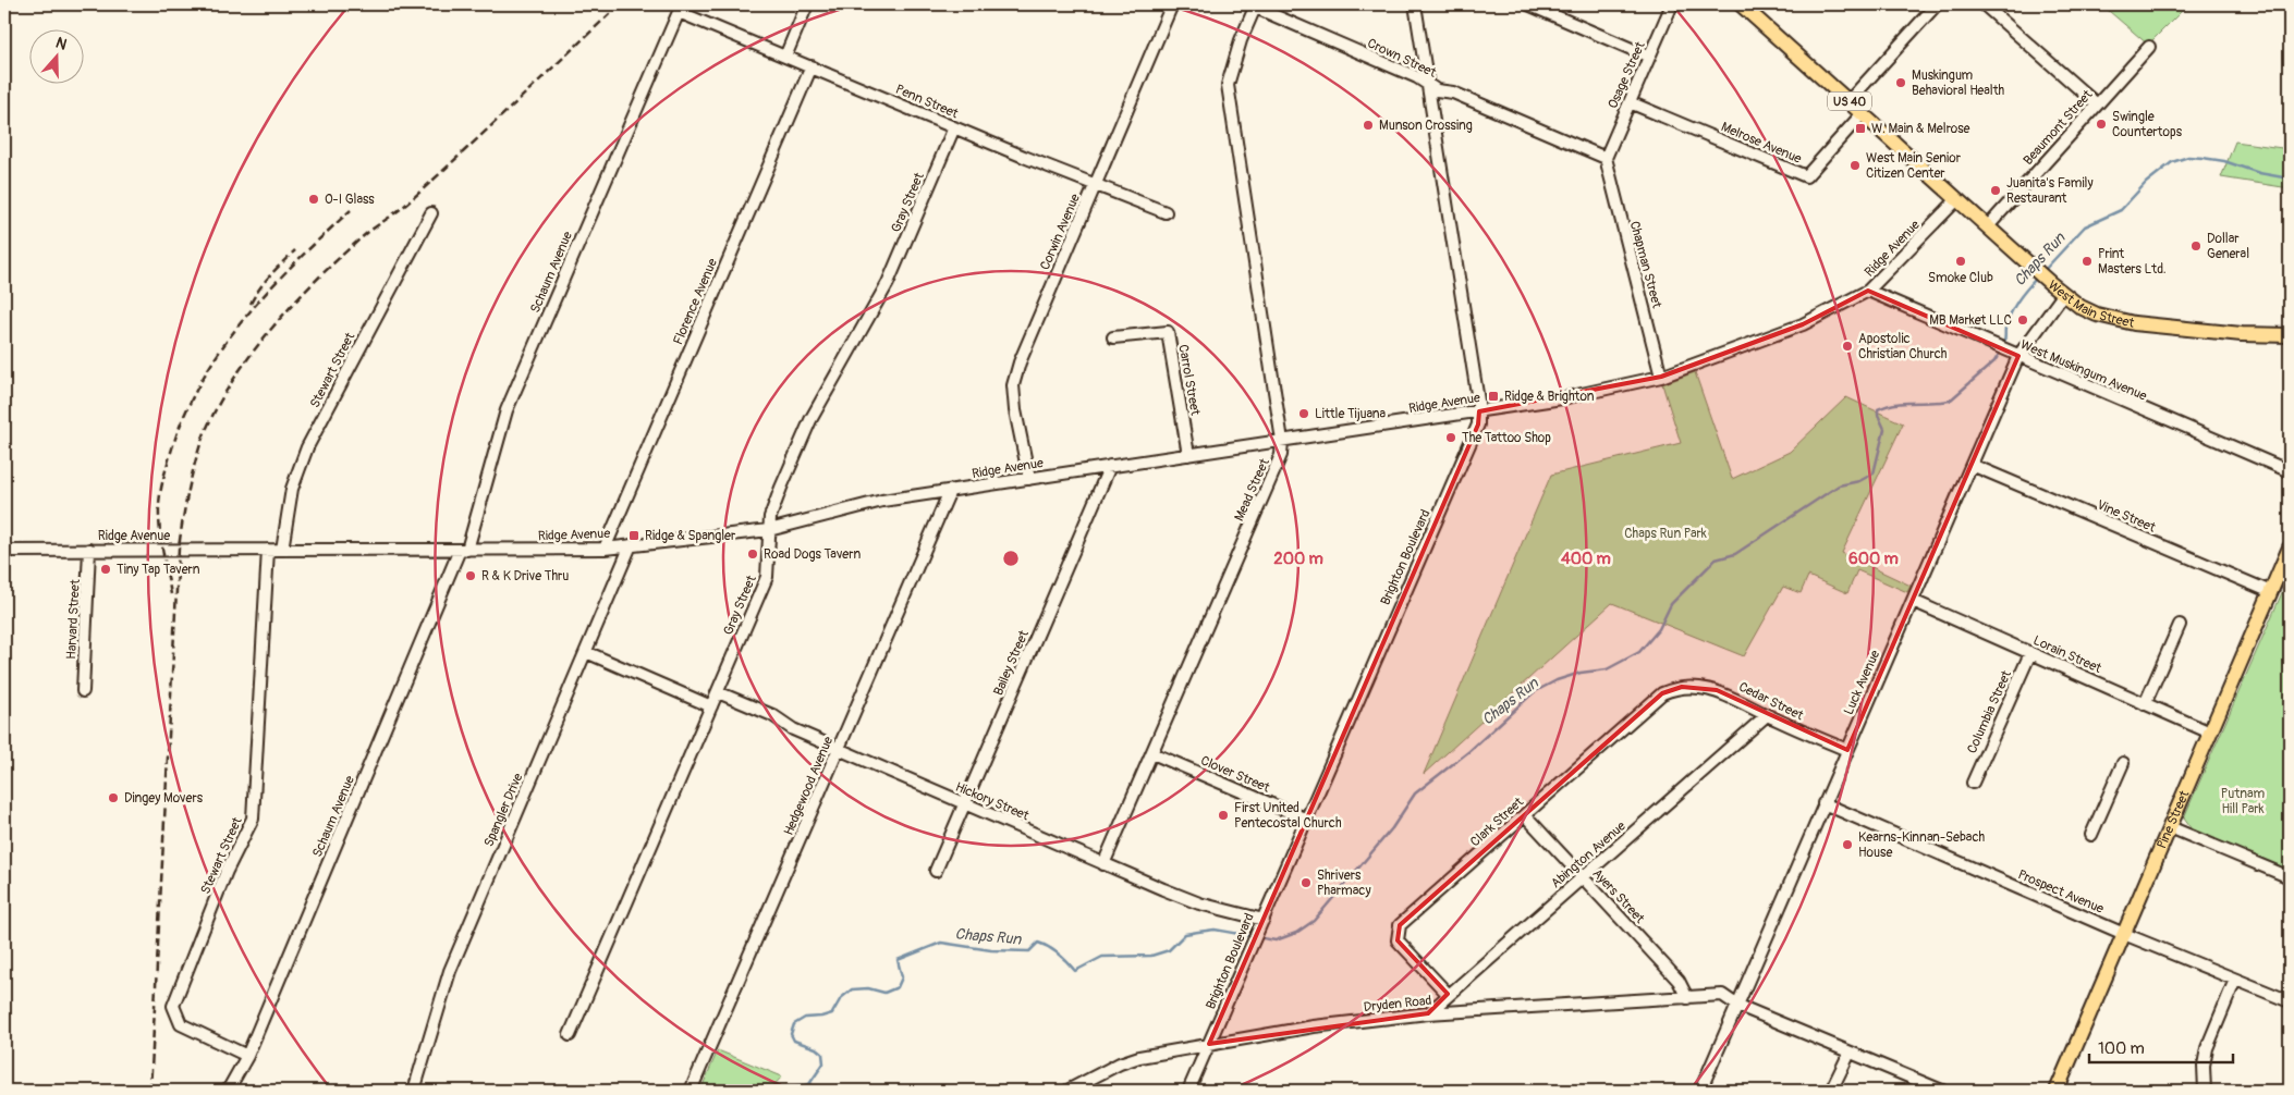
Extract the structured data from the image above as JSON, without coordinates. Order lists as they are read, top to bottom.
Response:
{
  "streets": {
    "main road": ["US 40", "West Main Street", "Pine Street"],
    "street": [
      "Crown Street",
      "Osage Street",
      "Penn Street",
      "Beaumont Street",
      "Melrose Avenue",
      "Gray Street",
      "Corwin Avenue",
      "Ridge Avenue",
      "Chapman Street",
      "Schaum Avenue",
      "Florence Avenue",
      "Stewart Street",
      "West Muskingum Avenue",
      "Carrol Street",
      "Mead Street",
      "Vine Street",
      "Brighton Boulevard",
      "Harvard Street",
      "Lorain Street",
      "Bailey Street",
      "Luck Avenue",
      "Cedar Street",
      "Columbia Street",
      "Clover Street",
      "Hedgewood Avenue",
      "Hickory Street",
      "Spangler Drive",
      "Clark Street",
      "Abington Avenue",
      "Prospect Avenue",
      "Ayers Street",
      "Dryden Road"
    ]
  },
  "crossings": [
    ["Crown Street", "Osage Street"],
    ["Crown Street", "Chapman Street"],
    ["Crown Street", "Mead Street"],
    ["Crown Street", "Brighton Boulevard"],
    ["Osage Street", "Melrose Avenue"],
    ["Osage Street", "Chapman Street"],
    ["Penn Street", "Gray Street"],
    ["Penn Street", "Corwin Avenue"],
    ["Penn Street", "Schaum Avenue"],
    ["Penn Street", "Florence Avenue"],
    ["Beaumont Street", "West Main Street"],
    ["Melrose Avenue", "West Main Street"],
    ["Gray Street", "Ridge Avenue"],
    ["Gray Street", "Hickory Street"],
    ["Corwin Avenue", "Ridge Avenue"],
    ["Ridge Avenue", "Chapman Street"],
    ["Ridge Avenue", "Schaum Avenue"],
    ["Ridge Avenue", "Florence Avenue"],
    ["Ridge Avenue", "West Main Street"],
    ["Ridge Avenue", "Stewart Street"],
    ["Ridge Avenue", "West Muskingum Avenue"],
    ["Ridge Avenue", "Carrol Street"],
    ["Ridge Avenue", "Mead Street"],
    ["Ridge Avenue", "Brighton Boulevard"],
    ["Ridge Avenue", "Harvard Street"],
    ["Ridge Avenue", "Bailey Street"],
    ["Ridge Avenue", "Hedgewood Avenue"],
    ["Ridge Avenue", "Spangler Drive"],
    ["Schaum Avenue", "Stewart Street"],
    ["West Main Street", "Luck Avenue"],
    ["West Muskingum Avenue", "Luck Avenue"],
    ["Mead Street", "Clover Street"],
    ["Mead Street", "Hickory Street"],
    ["Vine Street", "Luck Avenue"],
    ["Vine Street", "Pine Street"],
    ["Brighton Boulevard", "Clover Street"],
    ["Brighton Boulevard", "Hickory Street"],
    ["Brighton Boulevard", "Dryden Road"],
    ["Lorain Street", "Luck Avenue"],
    ["Lorain Street", "Columbia Street"],
    ["Lorain Street", "Pine Street"],
    ["Bailey Street", "Hickory Street"],
    ["Luck Avenue", "Cedar Street"],
    ["Luck Avenue", "Prospect Avenue"],
    ["Luck Avenue", "Dryden Road"],
    ["Cedar Street", "Clark Street"],
    ["Cedar Street", "Abington Avenue"],
    ["Hedgewood Avenue", "Hickory Street"],
    ["Pine Street", "Prospect Avenue"],
    ["Clark Street", "Abington Avenue"],
    ["Clark Street", "Ayers Street"],
    ["Abington Avenue", "Ayers Street"],
    ["Abington Avenue", "Dryden Road"],
    ["Ayers Street", "Dryden Road"]
  ],
  "water": ["Chaps Run"],
  "parks": ["Chaps Run Park", "Putnam Hill Park"],
  "places": {
    "other": [
      "Muskingum Behavioral Health",
      "Swingle Countertops",
      "Munson Crossing",
      "West Main Senior Citizen Center",
      "Juanita's Family Restaurant",
      "O-I Glass",
      "Dollar General",
      "Smoke Club",
      "Print Masters Ltd.",
      "MB Market LLC",
      "Apostolic Christian Church",
      "Little Tijuana",
      "The Tattoo Shop",
      "Road Dogs Tavern",
      "Tiny Tap Tavern",
      "R & K Drive Thru",
      "Dingey Movers",
      "First United Pentecostal Church",
      "Kearns-Kinnan-Sebach House",
      "Shrivers Pharmacy"
    ],
    "transit": ["W. Main & Melrose", "Ridge & Brighton", "Ridge & Spangler"]
  },
  "scale_bar": "100 m",
  "north": "top",
  "rings": ["200 m", "400 m", "600 m"]
}
